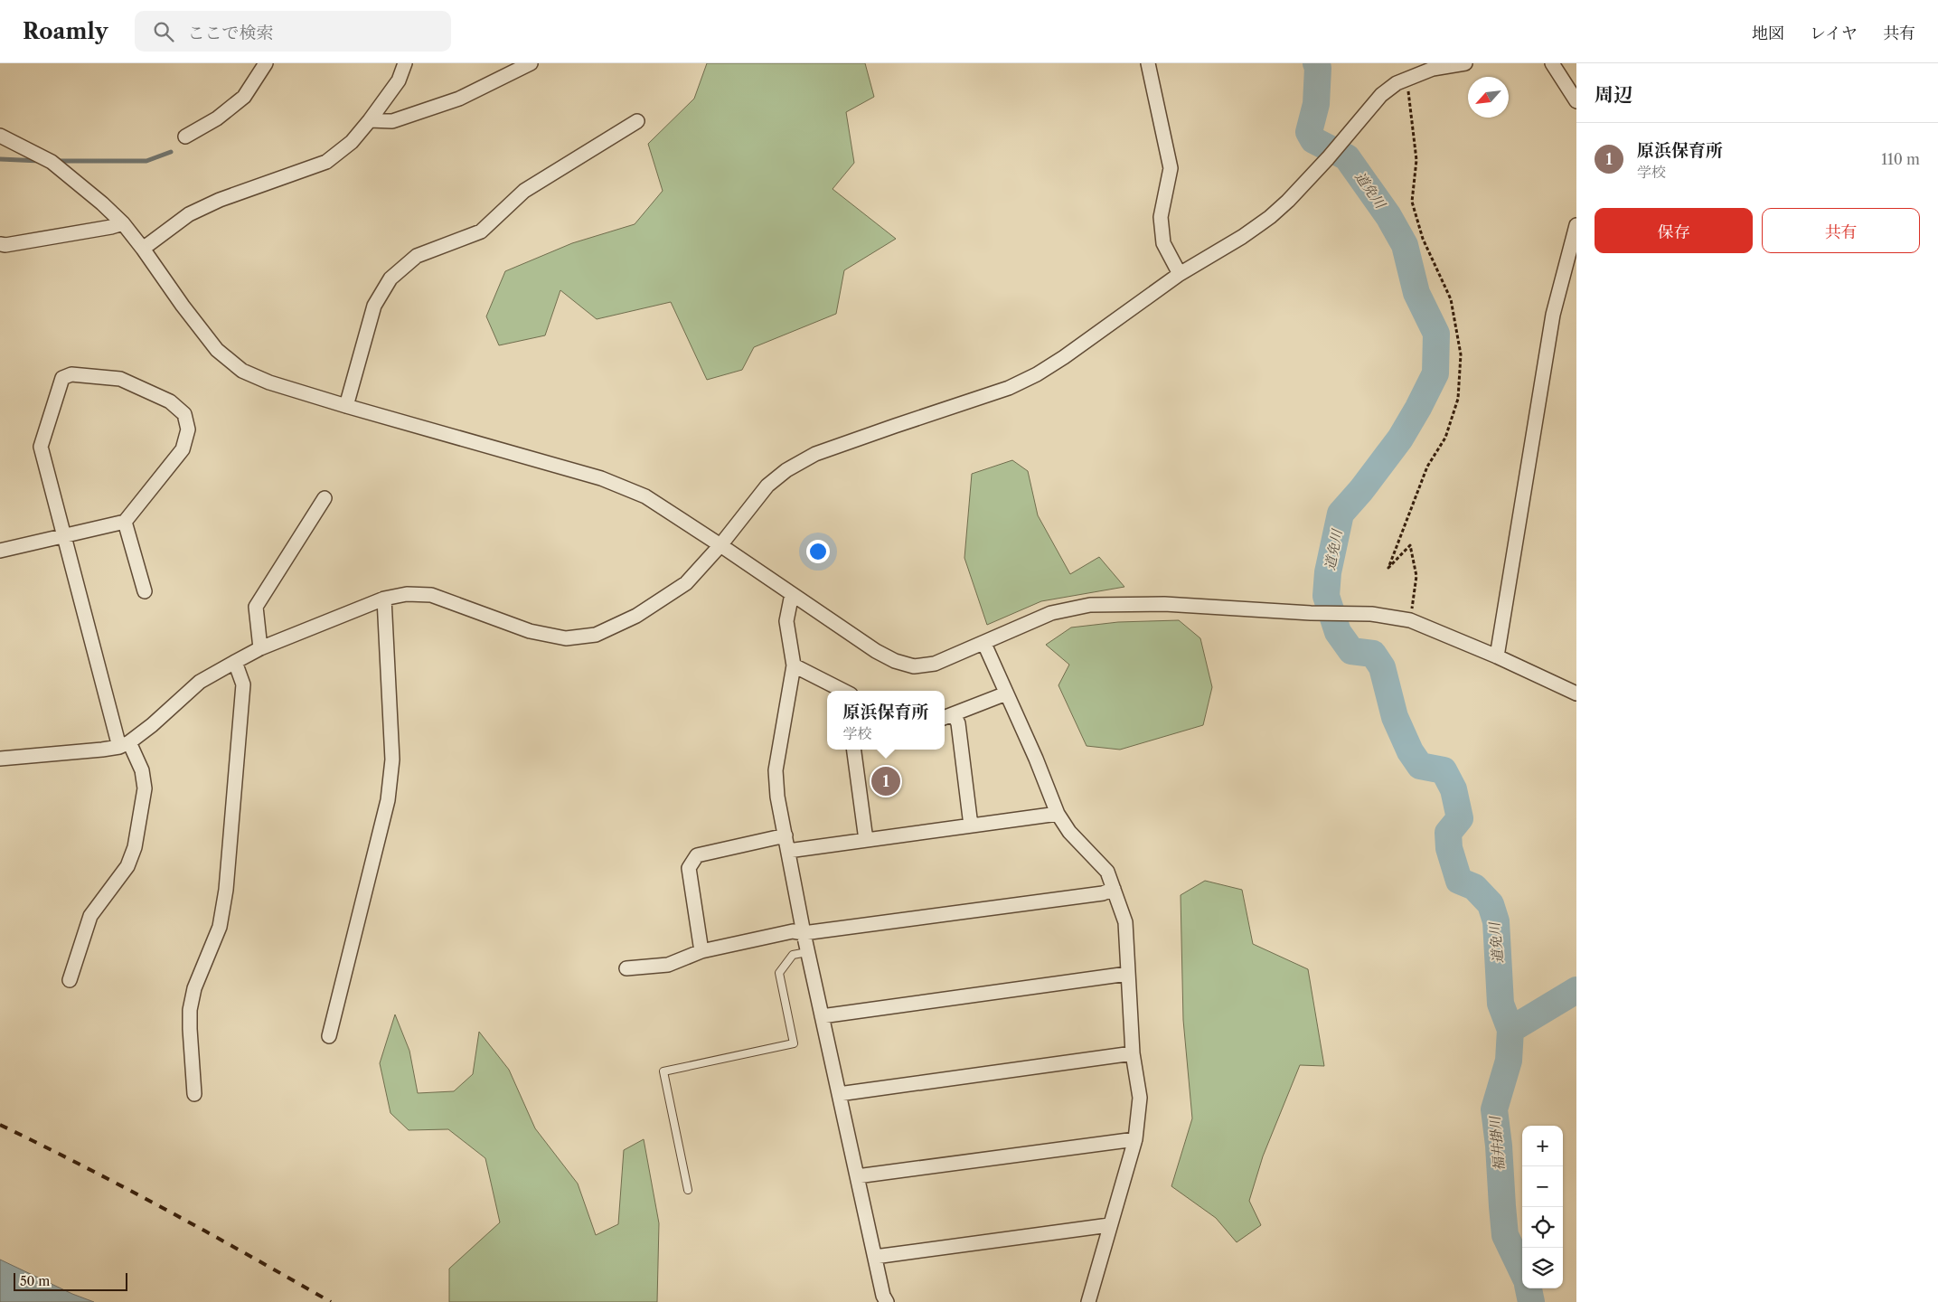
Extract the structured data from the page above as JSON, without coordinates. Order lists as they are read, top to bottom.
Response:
{
  "water": ["道免川", "福井掛川"],
  "scale_bar": "50 m",
  "north": "bottom left",
  "page": {
    "header": "Roamly",
    "search": "ここで検索",
    "nav": ["地図", "レイヤ", "共有"],
    "heading": "周辺",
    "list": [
      {
        "mark": "1",
        "name": "原浜保育所",
        "note": "学校",
        "value": "110 m"
      }
    ],
    "buttons": ["保存", "共有"],
    "popup": ["原浜保育所", "学校"],
    "pins": "1",
    "map_buttons": ["+", "−"],
    "scale": "50 m"
  }
}
